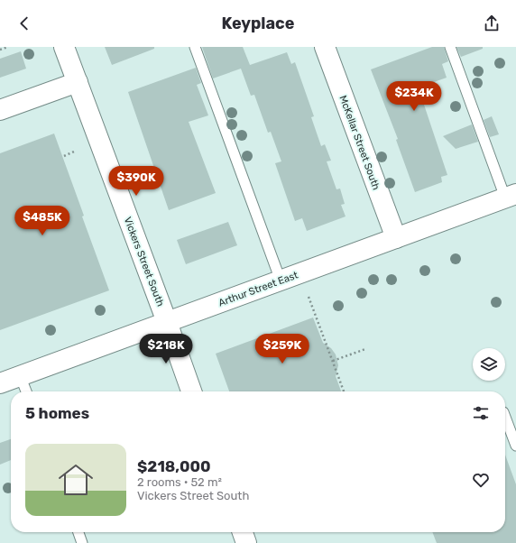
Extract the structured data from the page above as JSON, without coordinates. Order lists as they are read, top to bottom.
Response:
{
  "streets": {
    "street": ["McKellar Street South", "Vickers Street South", "Arthur Street East"]
  },
  "crossings": [
    ["McKellar Street South", "Arthur Street East"],
    ["Vickers Street South", "Arthur Street East"]
  ],
  "page": {
    "header": "Keyplace",
    "price": [
      "$234K",
      "$390K",
      "$485K",
      "$218K",
      "$259K"
    ],
    "heading": "5 homes",
    "list": [
      {
        "name": "$218,000",
        "note": "2 rooms · 52 m² · Vickers Street South"
      }
    ]
  }
}
